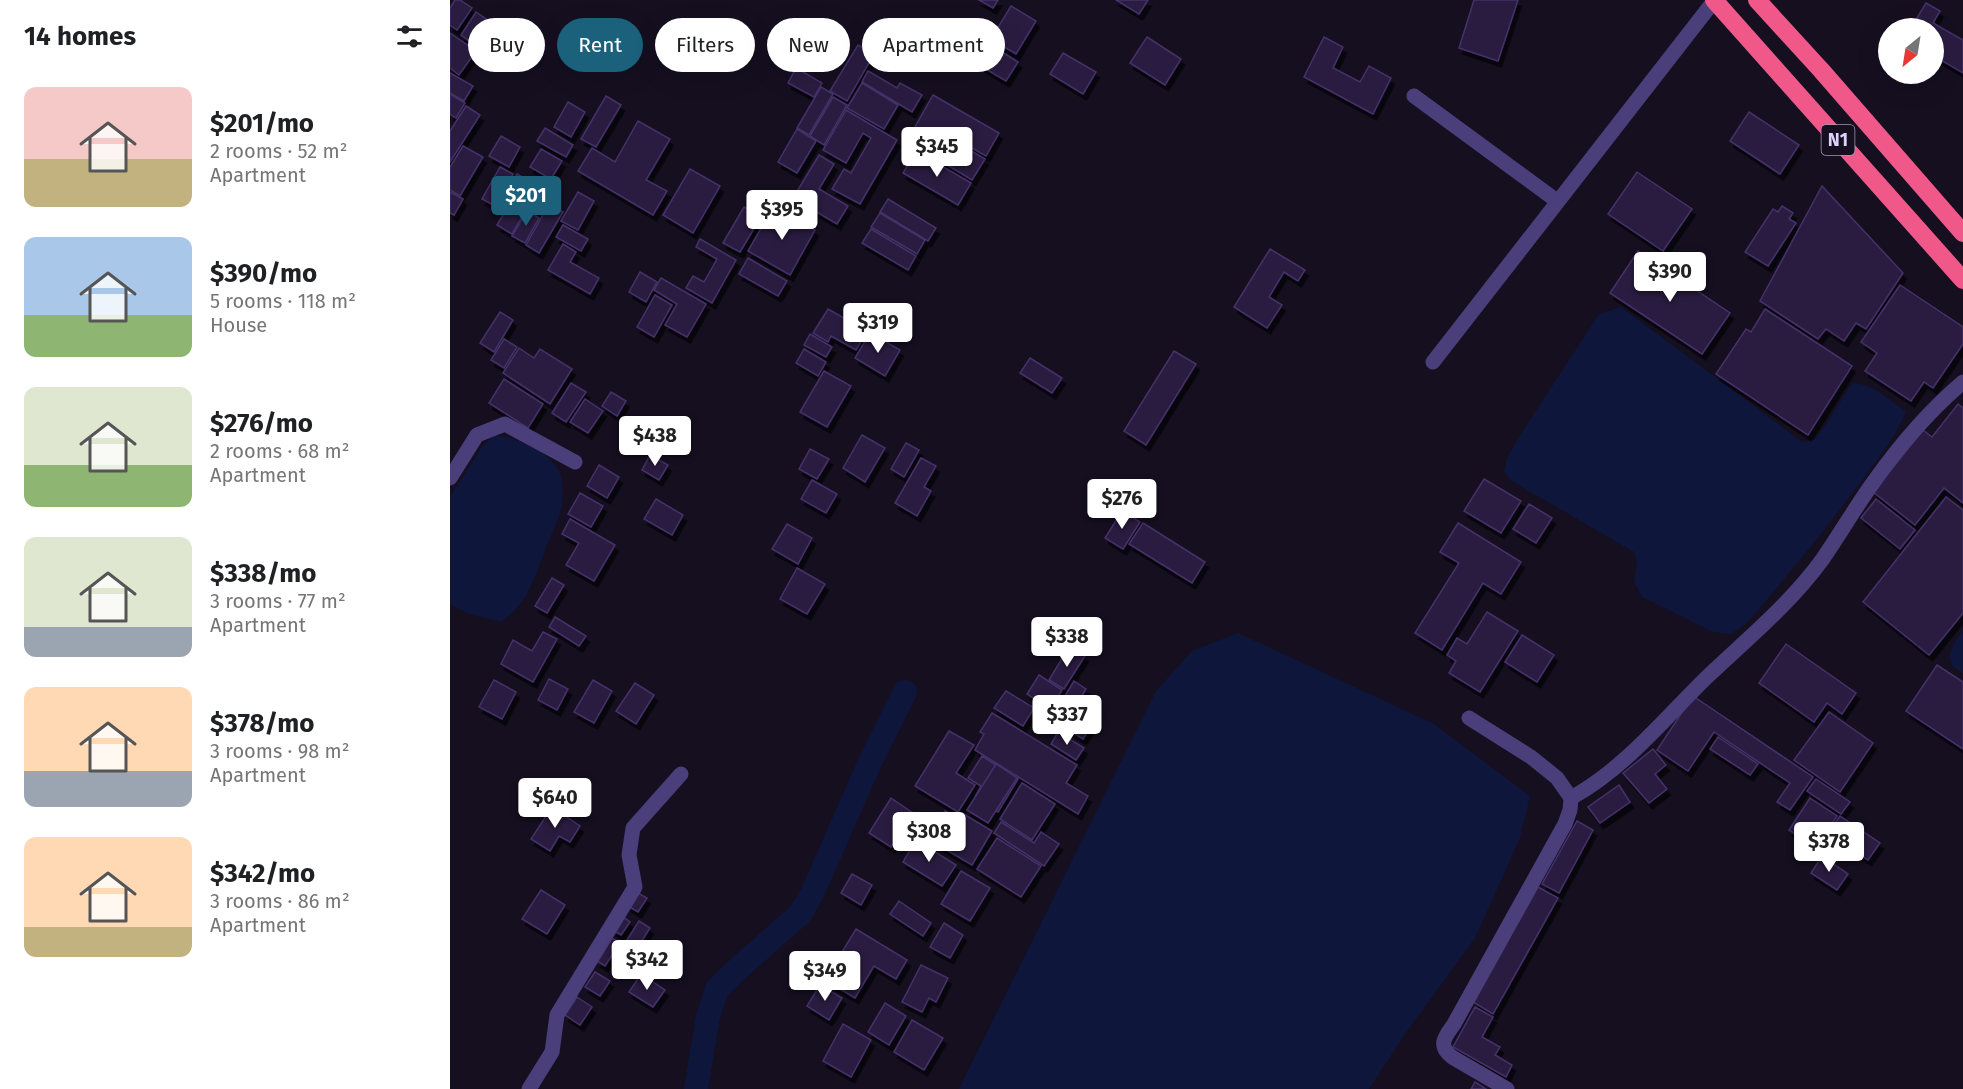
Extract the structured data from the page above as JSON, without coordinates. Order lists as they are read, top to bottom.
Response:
{
  "streets": {
    "highway": ["N1"]
  },
  "north": "bottom left",
  "page": {
    "heading": "14 homes",
    "chip": [
      "Buy",
      "Rent",
      "Filters",
      "New",
      "Apartment"
    ],
    "list": [
      {
        "name": "$201/mo",
        "note": "2 rooms · 52 m² · Apartment"
      },
      {
        "name": "$390/mo",
        "note": "5 rooms · 118 m² · House"
      },
      {
        "name": "$276/mo",
        "note": "2 rooms · 68 m² · Apartment"
      },
      {
        "name": "$338/mo",
        "note": "3 rooms · 77 m² · Apartment"
      },
      {
        "name": "$378/mo",
        "note": "3 rooms · 98 m² · Apartment"
      },
      {
        "name": "$342/mo",
        "note": "3 rooms · 86 m² · Apartment"
      }
    ],
    "price": [
      "$345",
      "$201",
      "$395",
      "$390",
      "$319",
      "$438",
      "$276",
      "$338",
      "$337",
      "$640",
      "$308",
      "$378",
      "$342",
      "$349"
    ]
  }
}
